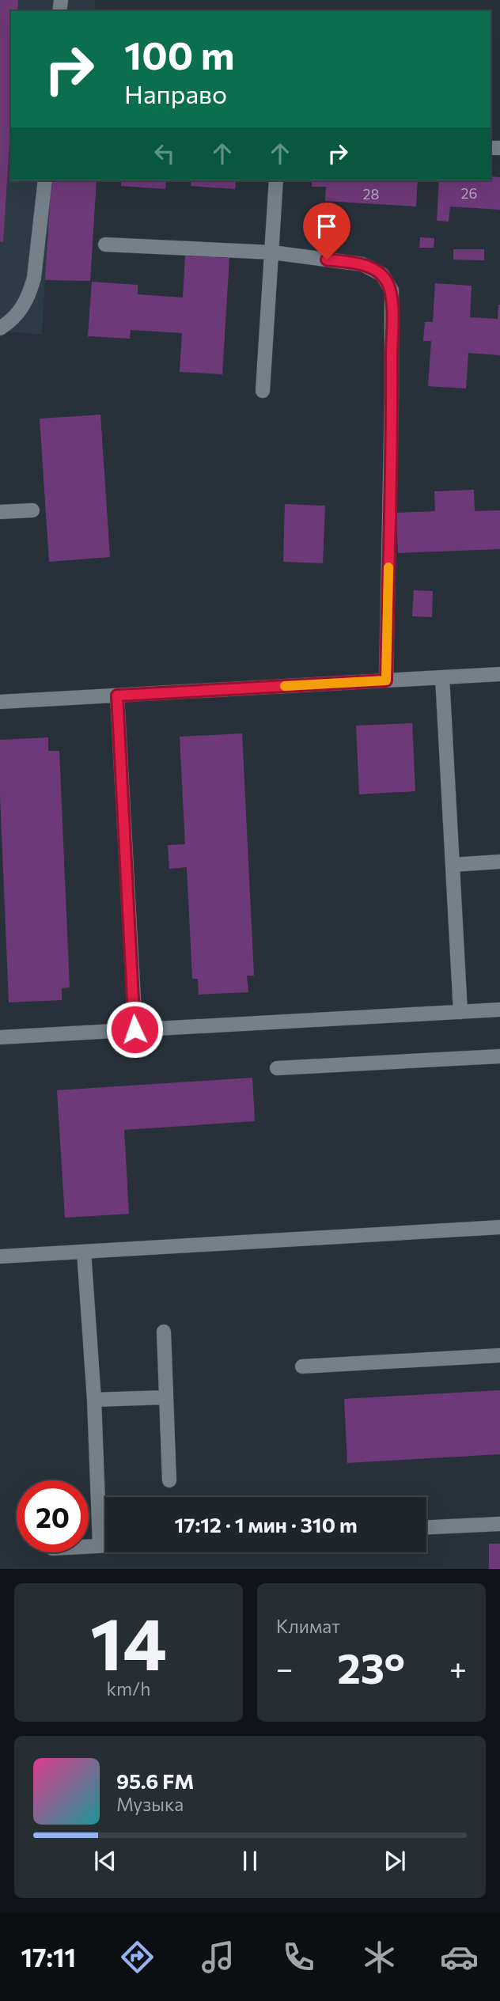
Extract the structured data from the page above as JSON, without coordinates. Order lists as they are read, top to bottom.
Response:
{
  "house_numbers": ["26", "28"],
  "page": {
    "turn": ["100 m", "Направо"],
    "limit": "20",
    "trip": "17:12 · 1 мин · 310 m",
    "tile": [
      ["14", "km/h"],
      "Климат"
    ],
    "heat": ["−", "23°", "+"],
    "song": ["95.6 FM", "Музыка"],
    "tabs": "17:11"
  }
}
